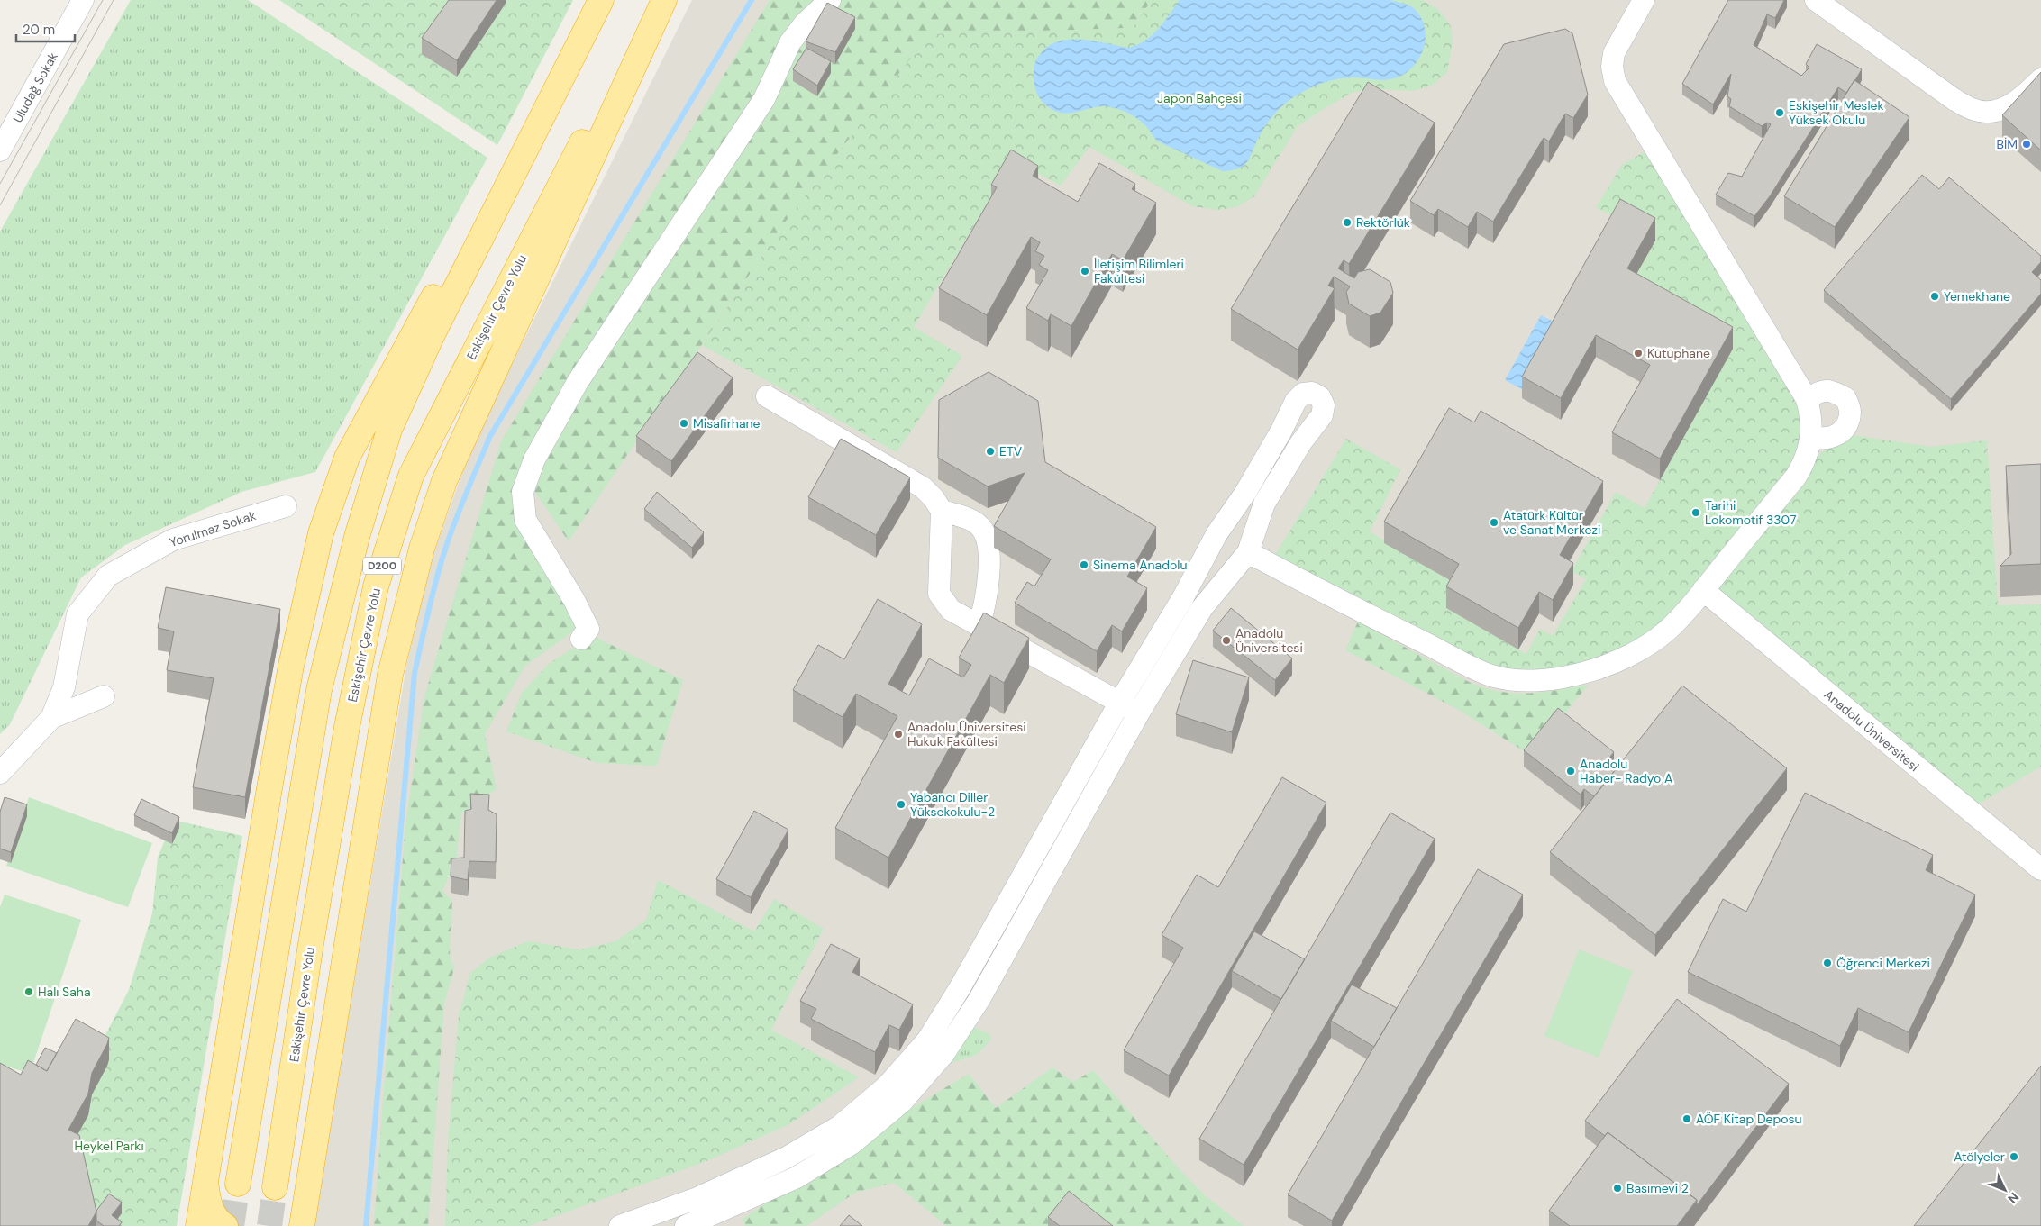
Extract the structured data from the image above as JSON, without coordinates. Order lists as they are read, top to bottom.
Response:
{
  "streets": {
    "highway": ["Eskişehir Çevre Yolu", "D200"],
    "street": ["Uludağ Sokak", "Yorulmaz Sokak", "Anadolu Üniversitesi"]
  },
  "parks": ["Japon Bahçesi", "Heykel Parkı"],
  "places": [
    "Eskişehir Meslek Yüksek Okulu",
    "BİM",
    "Rektörlük",
    "İletişim Bilimleri Fakültesi",
    "Yemekhane",
    "Kütüphane",
    "Misafirhane",
    "ETV",
    "Tarihi Lokomotif 3307",
    "Atatürk Kültür ve Sanat Merkezi",
    "Sinema Anadolu",
    "Anadolu Üniversitesi",
    "Anadolu Üniversitesi Hukuk Fakültesi",
    "Anadolu Haber- Radyo A",
    "Yabancı Diller Yüksekokulu-2",
    "Öğrenci Merkezi",
    "Halı Saha",
    "AÖF Kitap Deposu",
    "Atölyeler",
    "Basımevi 2"
  ],
  "scale_bar": "20 m",
  "north": "bottom right"
}
